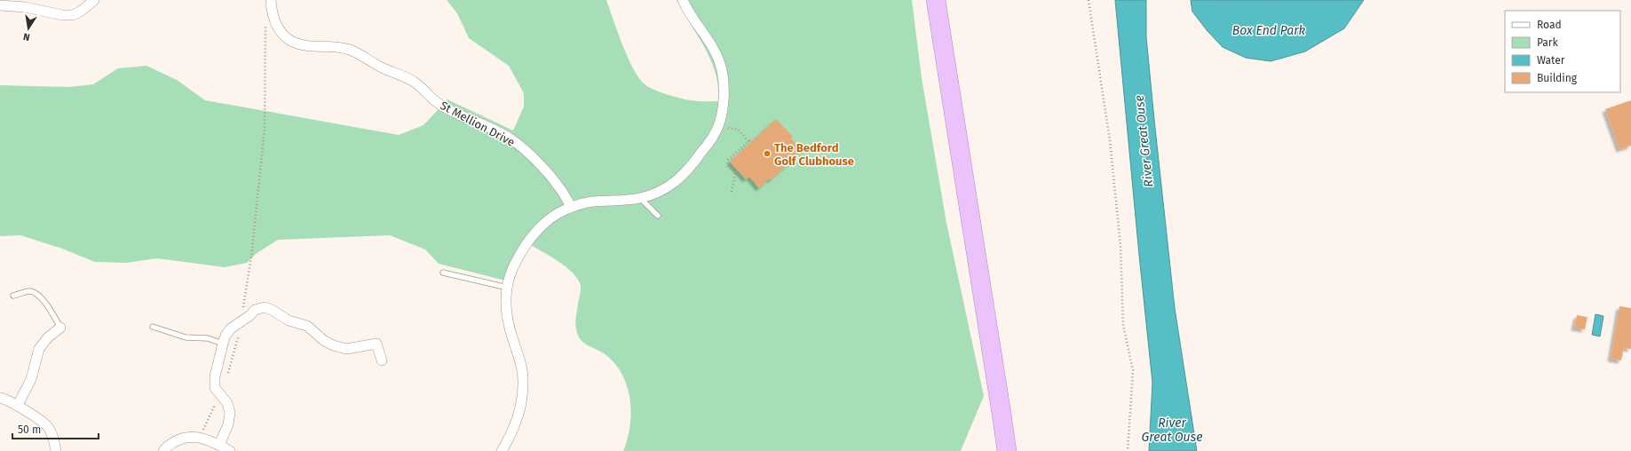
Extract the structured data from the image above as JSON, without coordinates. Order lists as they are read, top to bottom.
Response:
{
  "streets": {
    "street": ["St Mellion Drive"]
  },
  "water": ["Box End Park", "River Great Ouse"],
  "places": ["The Bedford Golf Clubhouse"],
  "legend": [
    "Road",
    "Park",
    "Water",
    "Building"
  ],
  "scale_bar": "50 m",
  "north": "bottom"
}
